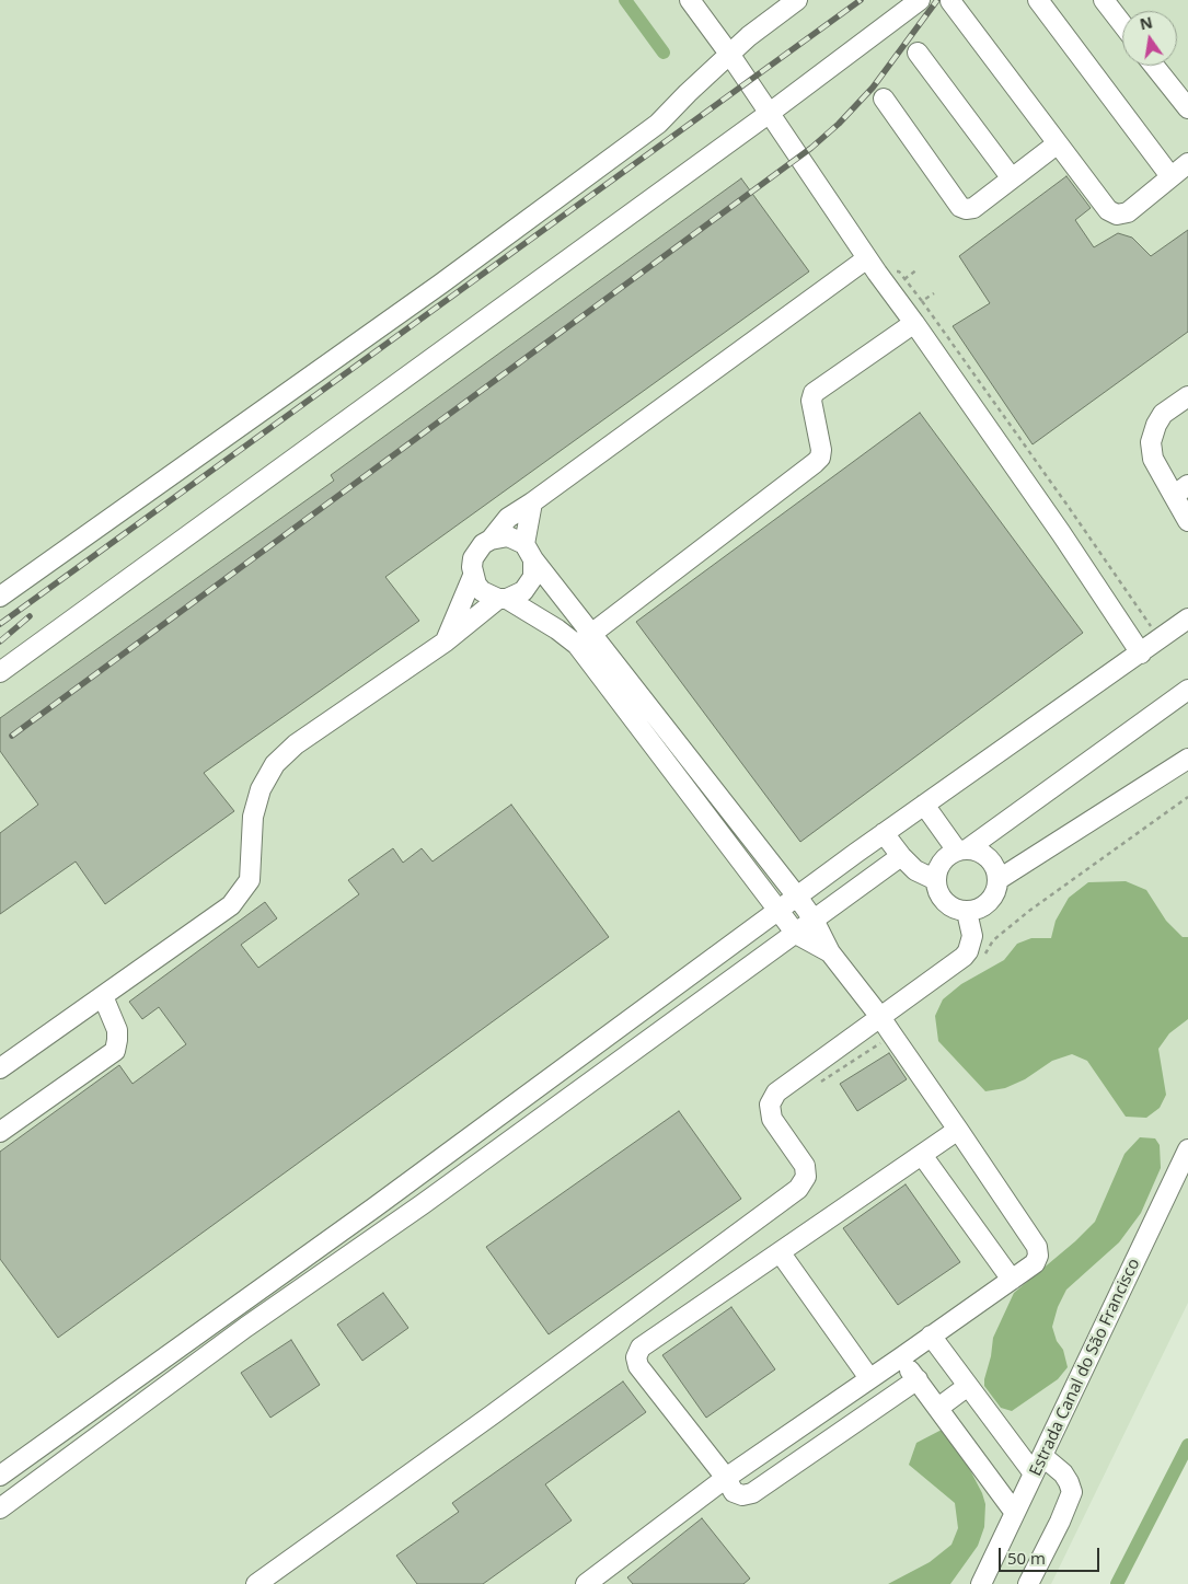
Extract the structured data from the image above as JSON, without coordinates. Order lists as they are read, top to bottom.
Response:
{
  "streets": {
    "street": ["Estrada Canal do São Francisco"]
  },
  "scale_bar": "50 m",
  "north": "top"
}
